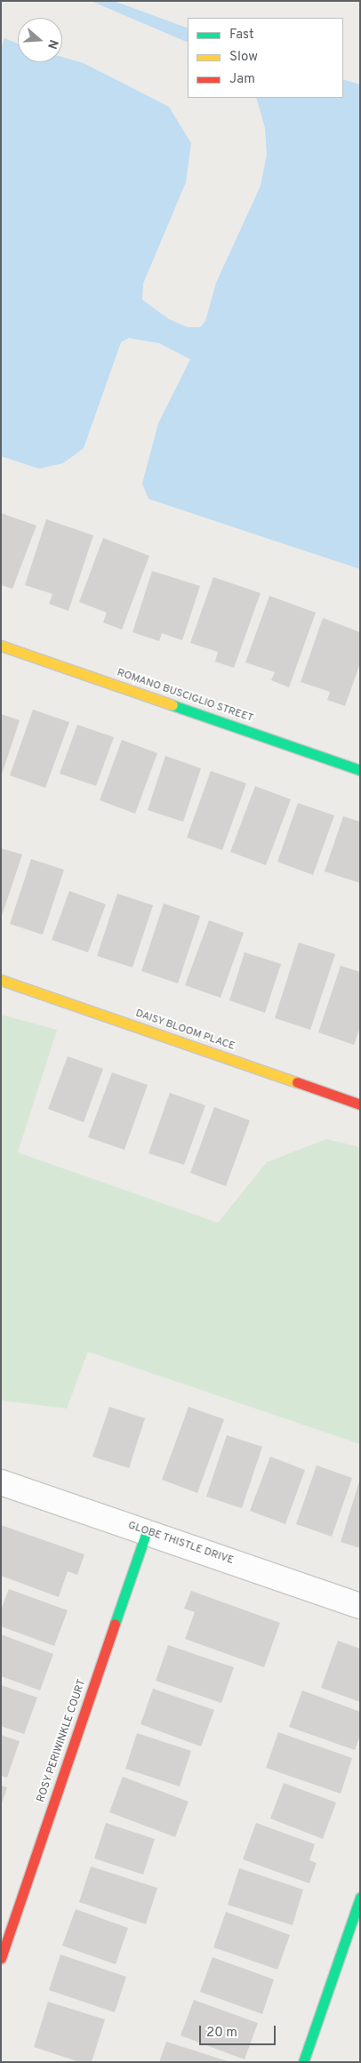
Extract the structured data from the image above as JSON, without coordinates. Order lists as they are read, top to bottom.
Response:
{
  "streets": {
    "street": [
      "ROMANO BUSCIGLIO STREET",
      "DAISY BLOOM PLACE",
      "GLOBE THISTLE DRIVE",
      "ROSY PERIWINKLE COURT"
    ]
  },
  "crossings": [
    ["GLOBE THISTLE DRIVE", "ROSY PERIWINKLE COURT"]
  ],
  "legend": ["Fast", "Slow", "Jam"],
  "scale_bar": "20 m",
  "north": "right"
}
